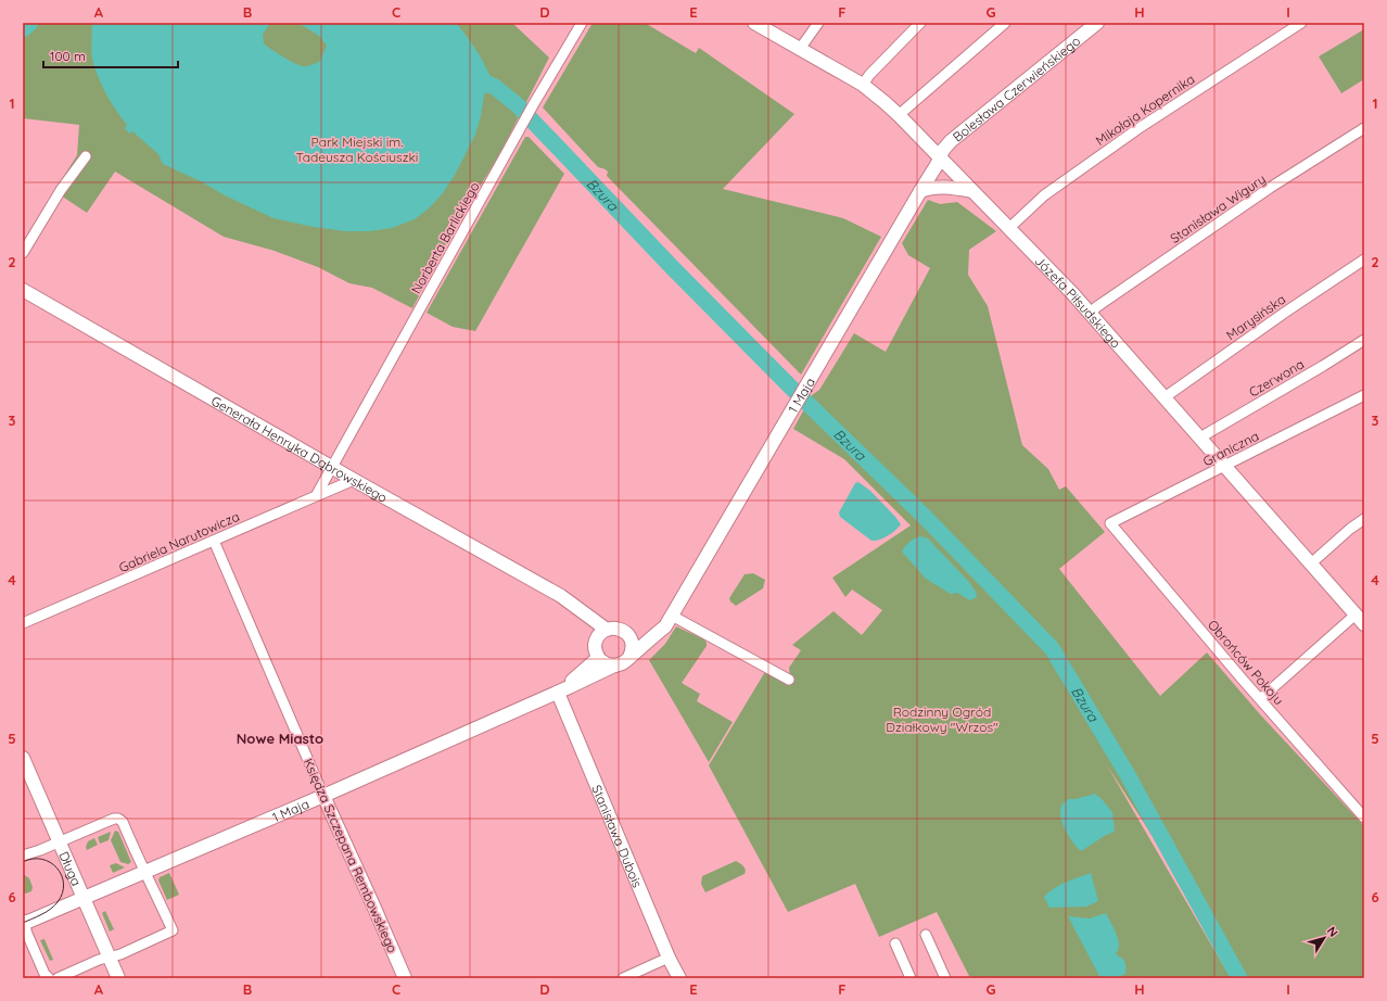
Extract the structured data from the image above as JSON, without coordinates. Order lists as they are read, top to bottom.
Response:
{
  "streets": {
    "street": [
      "Bolesława Czerwieńskiego",
      "Mikołaja Kopernika",
      "Stanisława Wigury",
      "Norberta Barlickiego",
      "Józefa Piłsudskiego",
      "Marysińska",
      "Czerwona",
      "1 Maja",
      "Generała Henryka Dąbrowskiego",
      "Graniczna",
      "Gabriela Narutowicza",
      "Obrońców Pokoju",
      "Stanisława Dubois",
      "Księdza Szczepana Rembowskiego",
      "Długa"
    ]
  },
  "crossings": [
    ["Bolesława Czerwieńskiego", "Józefa Piłsudskiego"],
    ["Bolesława Czerwieńskiego", "1 Maja"],
    ["Mikołaja Kopernika", "Józefa Piłsudskiego"],
    ["Stanisława Wigury", "Józefa Piłsudskiego"],
    ["Norberta Barlickiego", "Generała Henryka Dąbrowskiego"],
    ["Józefa Piłsudskiego", "Marysińska"],
    ["Józefa Piłsudskiego", "Czerwona"],
    ["Józefa Piłsudskiego", "1 Maja"],
    ["Józefa Piłsudskiego", "Graniczna"],
    ["1 Maja", "Generała Henryka Dąbrowskiego"],
    ["1 Maja", "Stanisława Dubois"],
    ["1 Maja", "Księdza Szczepana Rembowskiego"],
    ["1 Maja", "Długa"],
    ["Generała Henryka Dąbrowskiego", "Gabriela Narutowicza"],
    ["Graniczna", "Obrońców Pokoju"],
    ["Gabriela Narutowicza", "Księdza Szczepana Rembowskiego"]
  ],
  "districts": ["Nowe Miasto"],
  "water": ["Bzura"],
  "parks": ["Park Miejski im. Tadeusza Kościuszki", "Rodzinny Ogród Działkowy \"Wrzos\""],
  "scale_bar": "100 m",
  "north": "top right",
  "grid": {
    "columns": [
      "A",
      "B",
      "C",
      "D",
      "E",
      "F",
      "G",
      "H",
      "I"
    ],
    "rows": [
      "1",
      "2",
      "3",
      "4",
      "5",
      "6"
    ]
  }
}
